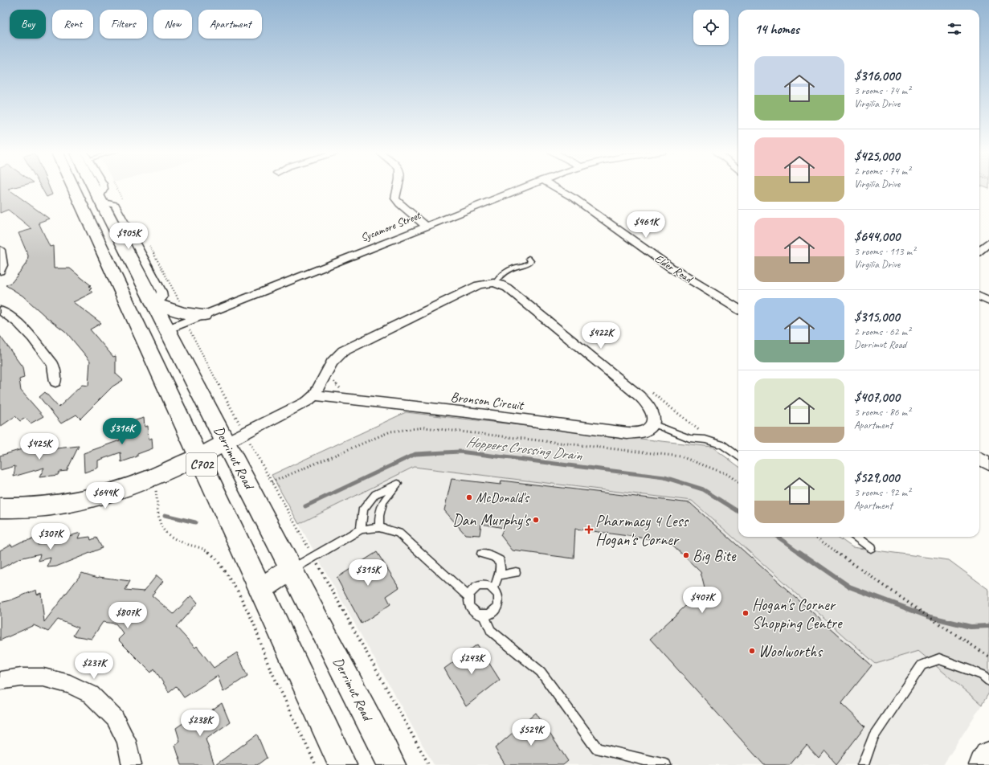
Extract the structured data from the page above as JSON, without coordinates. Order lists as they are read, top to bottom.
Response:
{
  "streets": {
    "main road": ["Derrimut Road", "C702"],
    "street": ["Sycamore Street", "Elder Road", "Bronson Circuit"]
  },
  "crossings": [
    ["Sycamore Street", "Derrimut Road"]
  ],
  "water": ["Hoppers Crossing Drain"],
  "places": {
    "other": [
      "McDonald's",
      "Dan Murphy's",
      "Big Bite",
      "Hogan's Corner Shopping Centre",
      "Woolworths"
    ],
    "health": ["Pharmacy 4 Less Hogan's Corner"]
  },
  "page": {
    "chip": [
      "Buy",
      "Rent",
      "Filters",
      "New",
      "Apartment"
    ],
    "heading": "14 homes",
    "list": [
      {
        "name": "$316,000",
        "note": "3 rooms · 74 m² · Virgilia Drive"
      },
      {
        "name": "$425,000",
        "note": "2 rooms · 74 m² · Virgilia Drive"
      },
      {
        "name": "$644,000",
        "note": "3 rooms · 113 m² · Virgilia Drive"
      },
      {
        "name": "$315,000",
        "note": "2 rooms · 62 m² · Derrimut Road"
      },
      {
        "name": "$407,000",
        "note": "3 rooms · 86 m² · Apartment"
      },
      {
        "name": "$529,000",
        "note": "3 rooms · 92 m² · Apartment"
      }
    ],
    "price": [
      "$461K",
      "$905K",
      "$422K",
      "$316K",
      "$425K",
      "$644K",
      "$307K",
      "$315K",
      "$407K",
      "$807K",
      "$243K",
      "$237K",
      "$238K",
      "$529K"
    ]
  }
}
